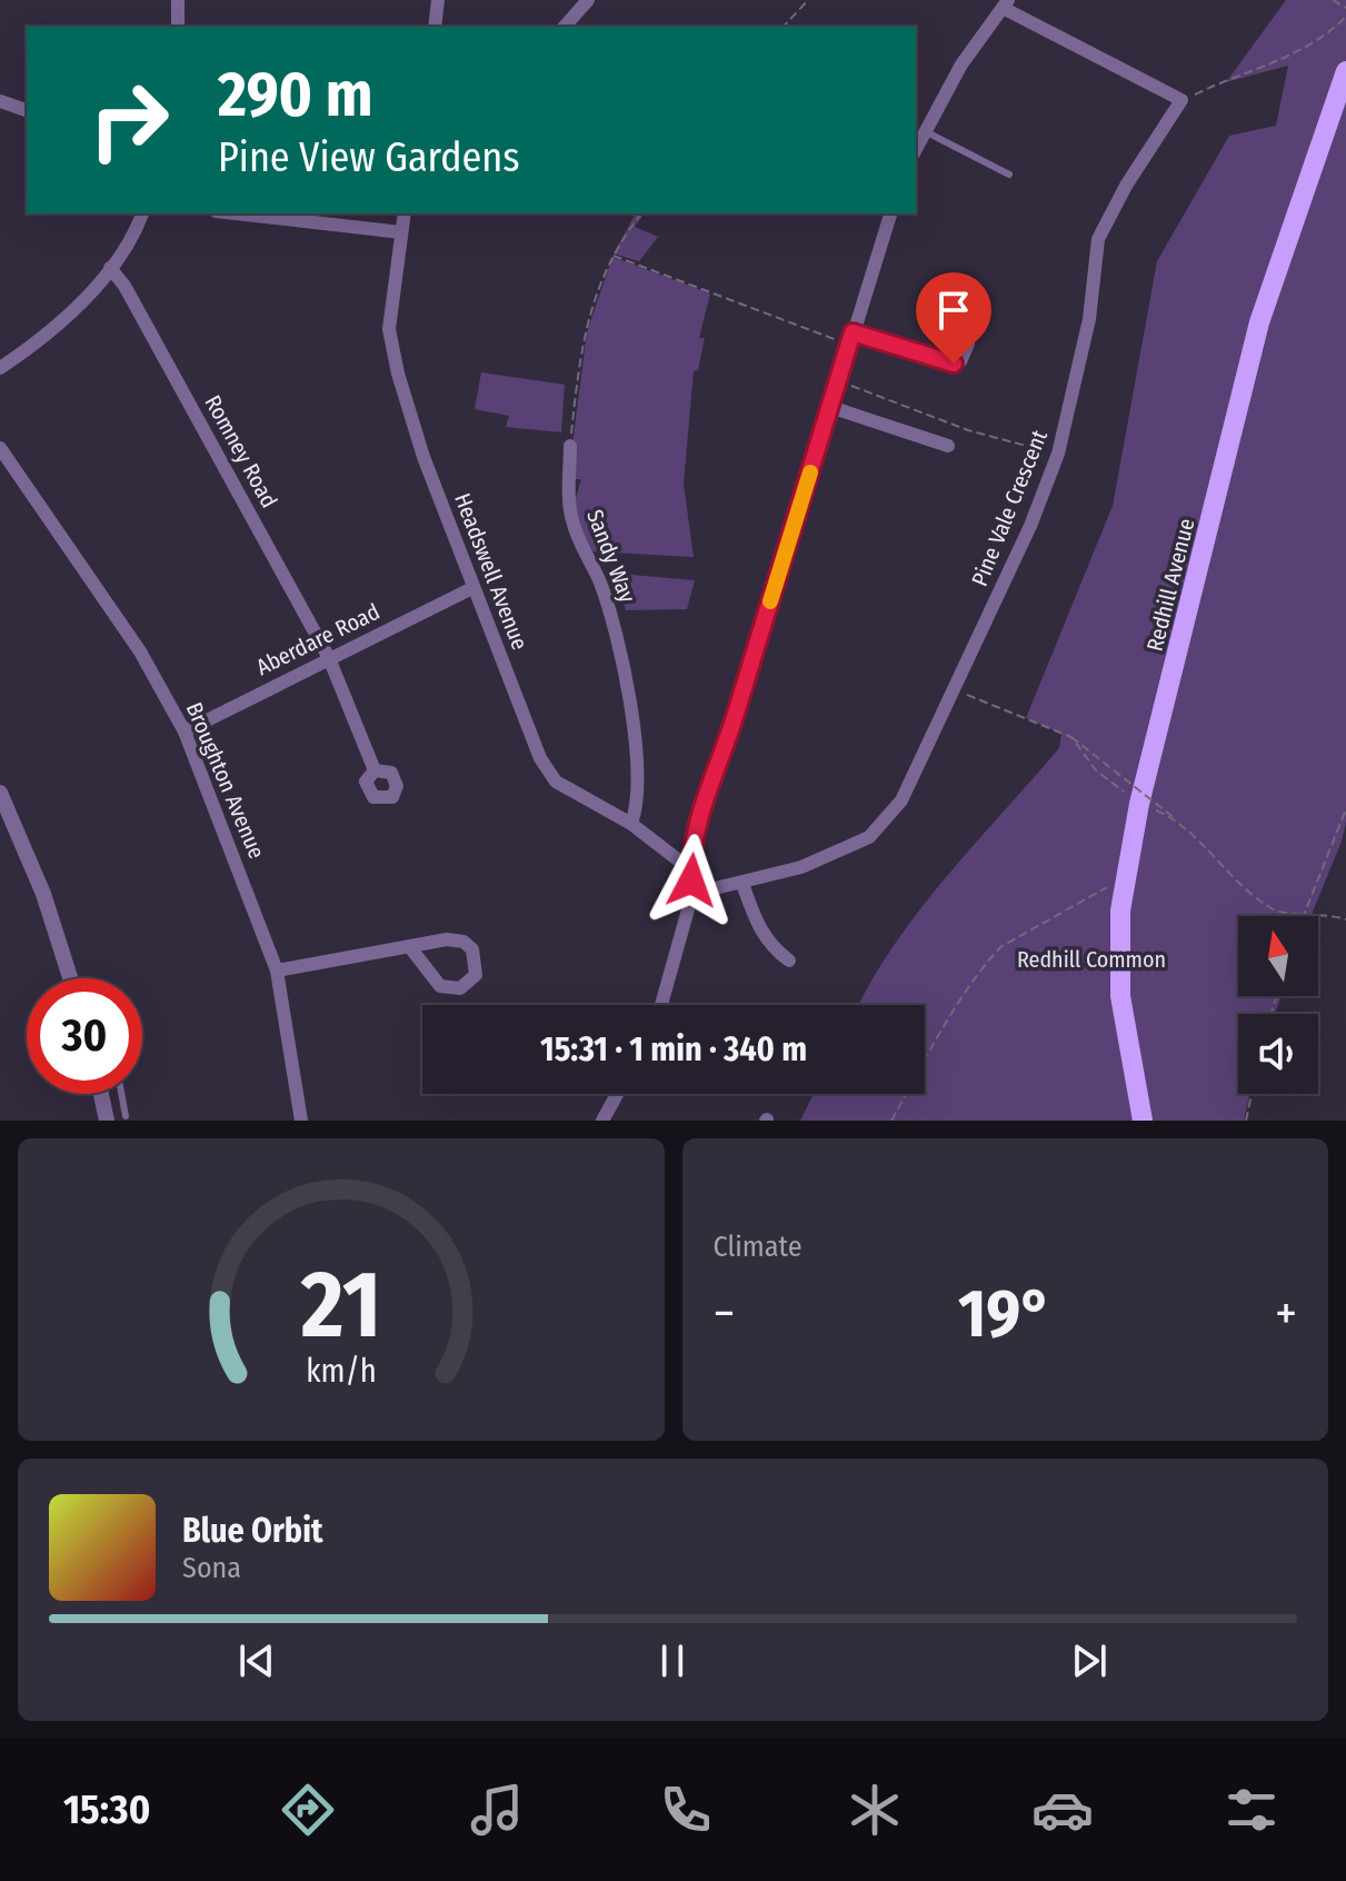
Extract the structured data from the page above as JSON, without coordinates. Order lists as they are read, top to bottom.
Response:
{
  "streets": {
    "main road": ["Redhill Avenue"],
    "street": [
      "Romney Road",
      "Pine Vale Crescent",
      "Sandy Way",
      "Headswell Avenue",
      "Aberdare Road",
      "Broughton Avenue"
    ]
  },
  "crossings": [
    ["Romney Road", "Aberdare Road"],
    ["Sandy Way", "Headswell Avenue"],
    ["Headswell Avenue", "Aberdare Road"],
    ["Aberdare Road", "Broughton Avenue"]
  ],
  "parks": ["Redhill Common"],
  "north": "top",
  "page": {
    "turn": ["290 m", "Pine View Gardens"],
    "limit": "30",
    "trip": "15:31 · 1 min · 340 m",
    "tile": "Climate",
    "heat": ["−", "19°", "+"],
    "song": ["Blue Orbit", "Sona"],
    "tabs": "15:30",
    "gauge": ["21", "km/h"]
  }
}
